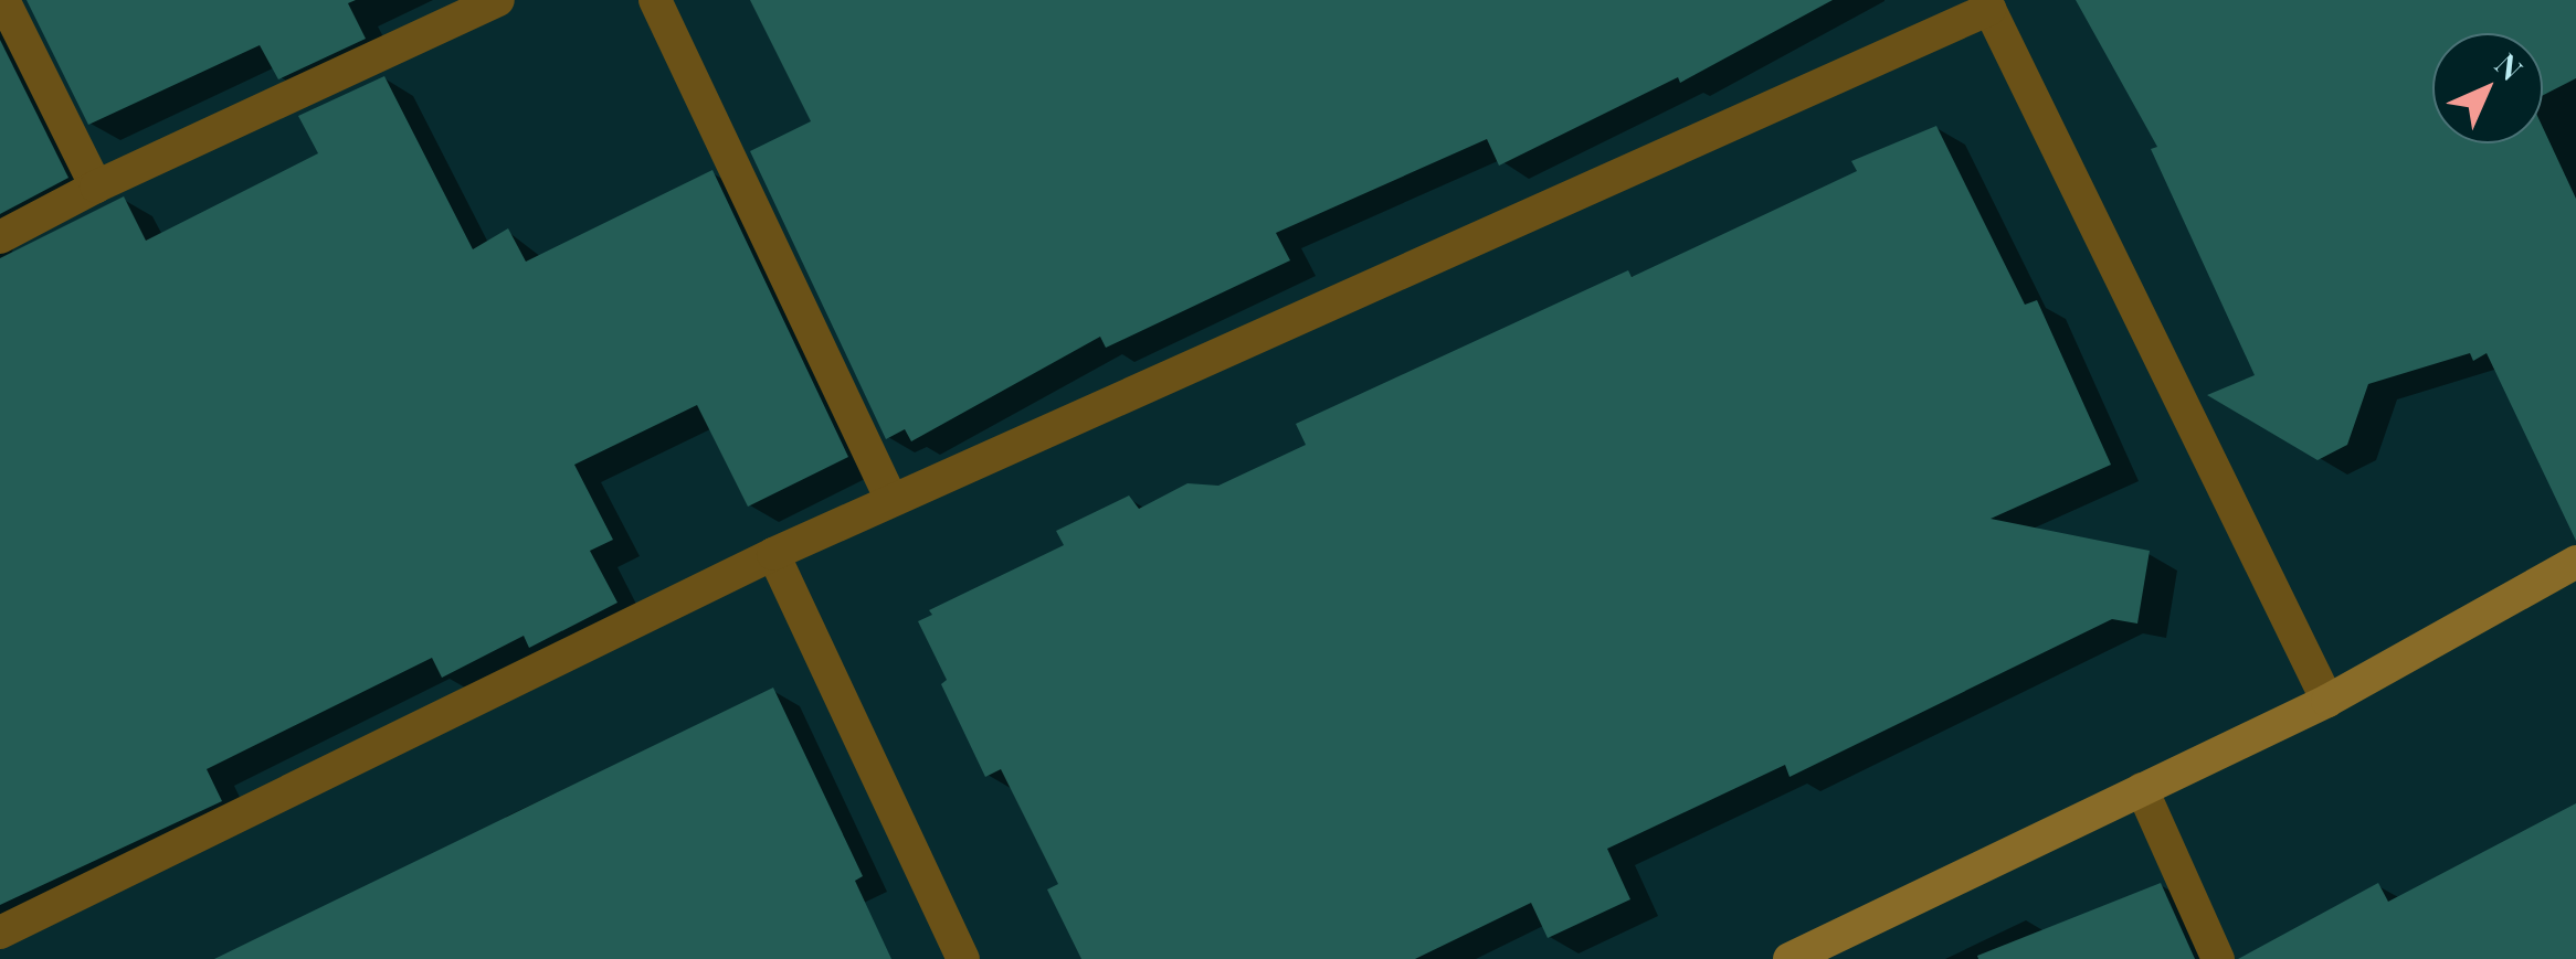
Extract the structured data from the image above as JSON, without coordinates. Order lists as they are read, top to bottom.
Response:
{
  "north": "top right"
}
